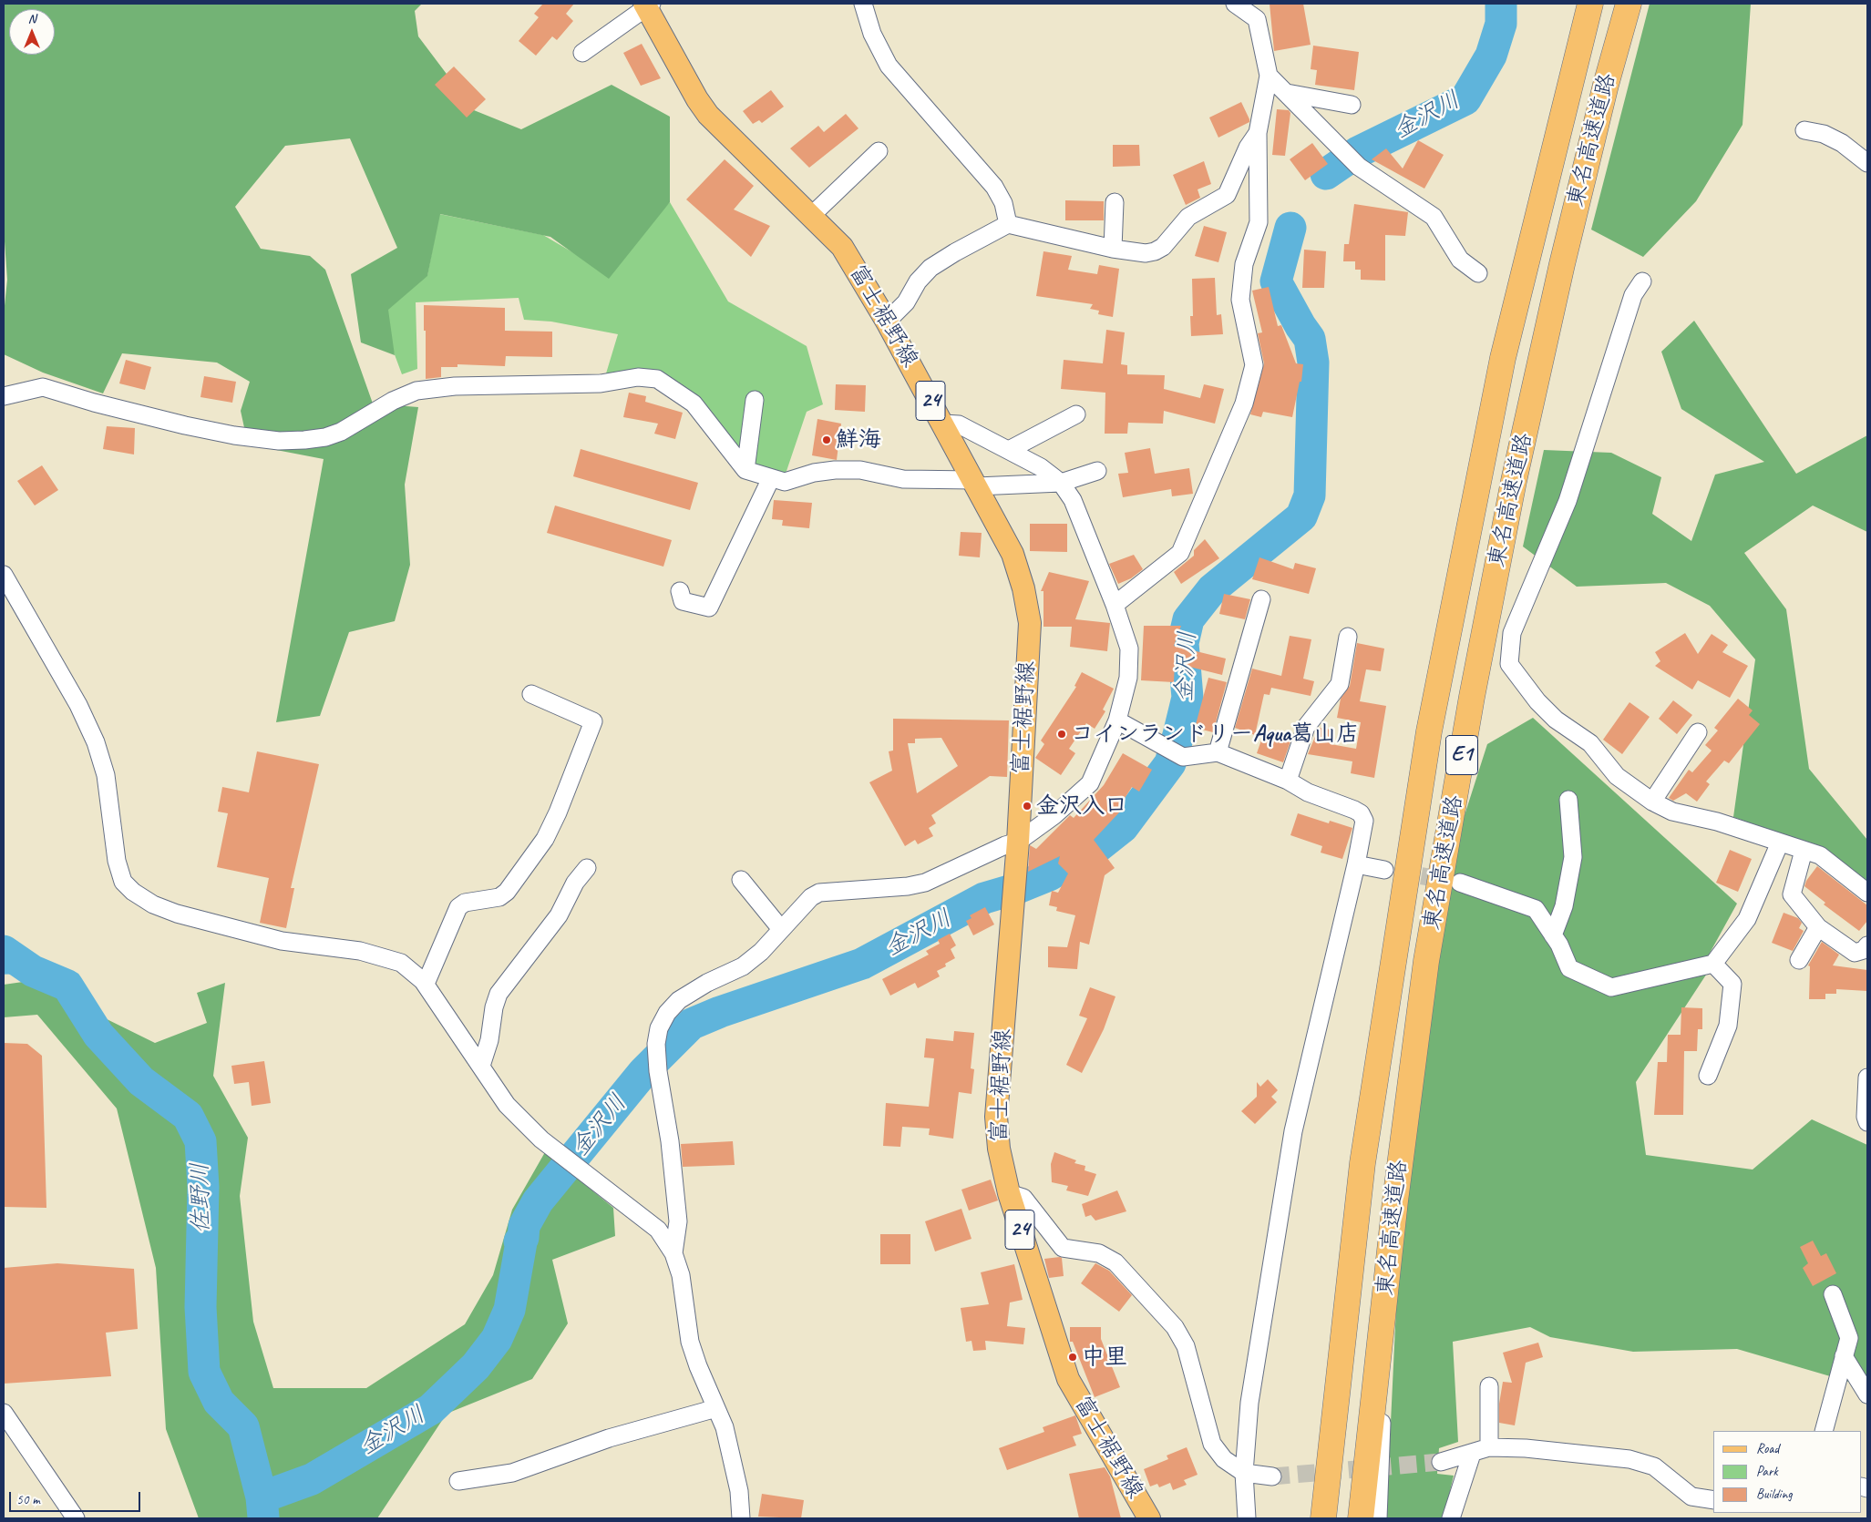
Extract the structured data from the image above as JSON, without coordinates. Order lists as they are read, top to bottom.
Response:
{
  "streets": {
    "highway": ["東名高速道路", "E1"],
    "main road": ["富士裾野線", "24"]
  },
  "water": ["金沢川", "佐野川"],
  "places": [
    "鮮海",
    "コインランドリーAqua葛山店",
    "金沢入口",
    "中里"
  ],
  "legend": ["Road", "Park", "Building"],
  "scale_bar": "50 m",
  "north": "top"
}
